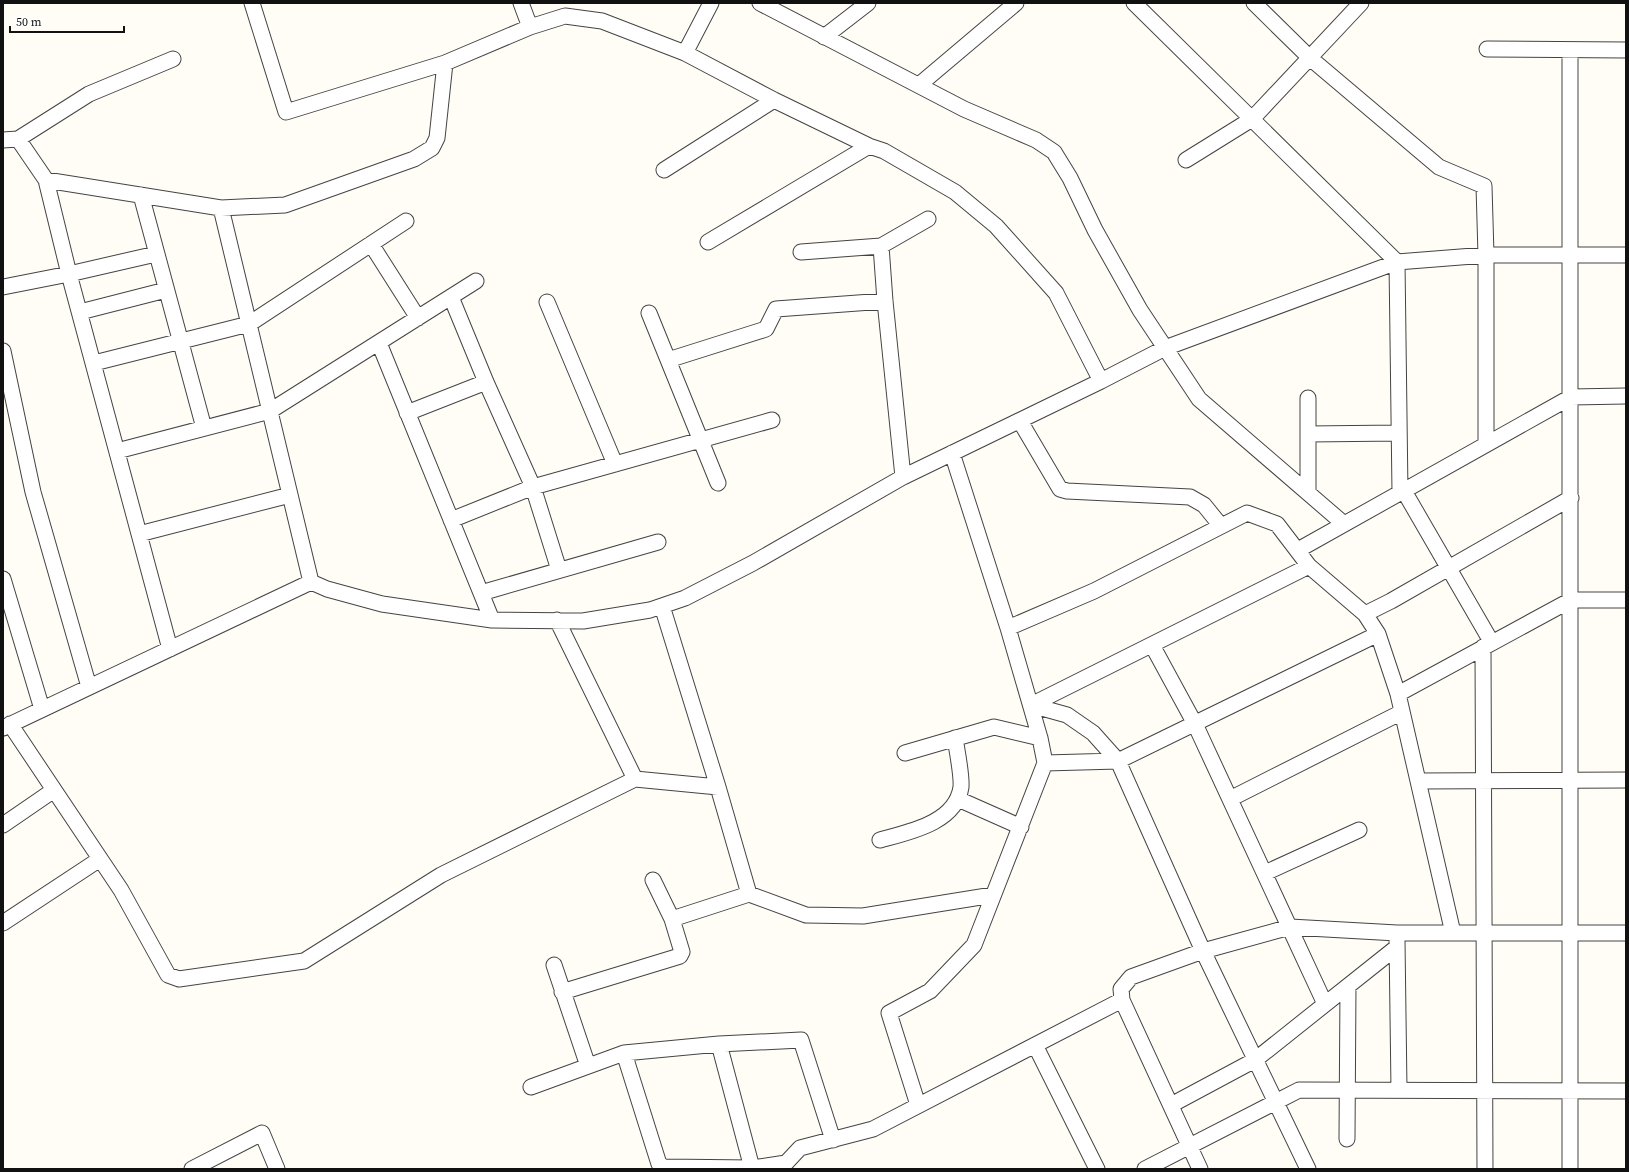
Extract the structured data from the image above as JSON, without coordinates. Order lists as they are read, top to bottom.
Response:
{
  "scale_bar": "50 m"
}
